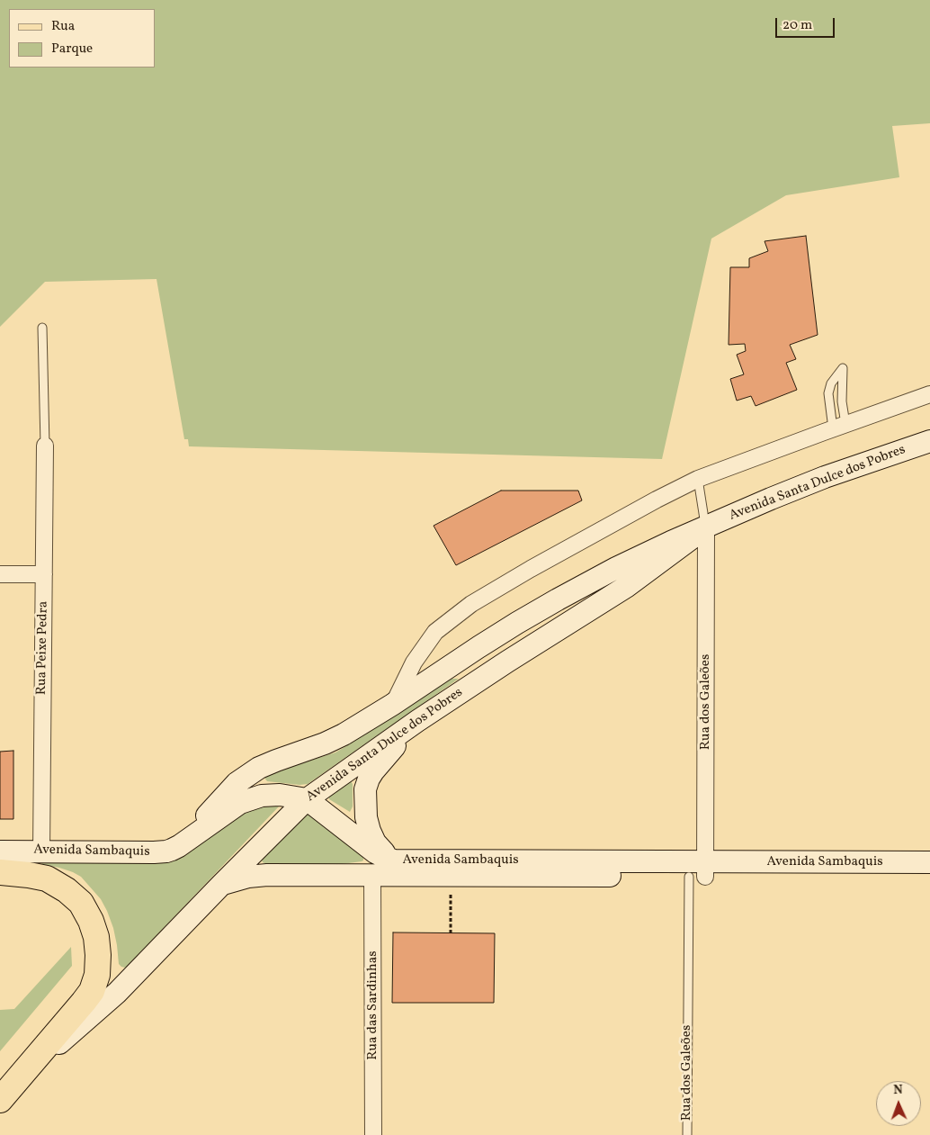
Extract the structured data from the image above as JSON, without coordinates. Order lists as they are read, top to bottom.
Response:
{
  "streets": {
    "main road": ["Avenida Santa Dulce dos Pobres", "Avenida Sambaquis"],
    "street": ["Rua Peixe Pedra", "Rua dos Galeões", "Rua das Sardinhas"]
  },
  "crossings": [
    ["Avenida Santa Dulce dos Pobres", "Rua dos Galeões"],
    ["Avenida Santa Dulce dos Pobres", "Avenida Sambaquis"],
    ["Rua Peixe Pedra", "Avenida Sambaquis"],
    ["Rua dos Galeões", "Avenida Sambaquis"],
    ["Avenida Sambaquis", "Rua das Sardinhas"]
  ],
  "legend": ["Rua", "Parque"],
  "scale_bar": "20 m",
  "north": "top"
}
